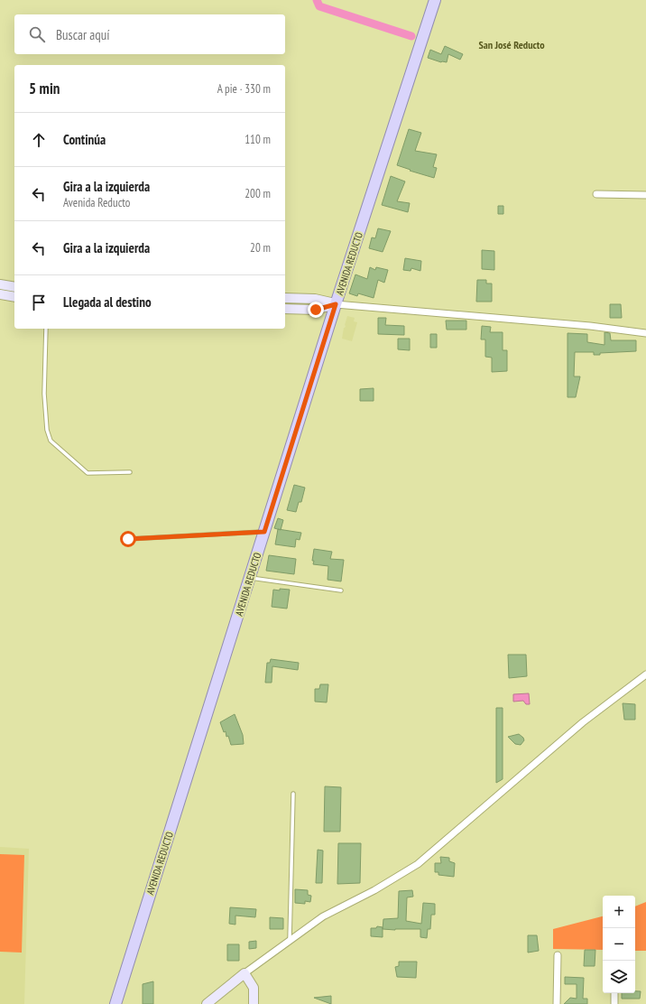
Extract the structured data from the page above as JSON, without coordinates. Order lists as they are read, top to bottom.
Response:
{
  "streets": {
    "main road": ["AVENIDA REDUCTO"]
  },
  "districts": ["San José Reducto"],
  "page": {
    "search": "Buscar aquí",
    "heading": ["5 min", "A pie · 330 m"],
    "list": [
      ["Continúa", "110 m"],
      ["Gira a la izquierda", "Avenida Reducto", "200 m"],
      ["Gira a la izquierda", "20 m"],
      "Llegada al destino"
    ],
    "map_buttons": ["+", "−"]
  }
}
